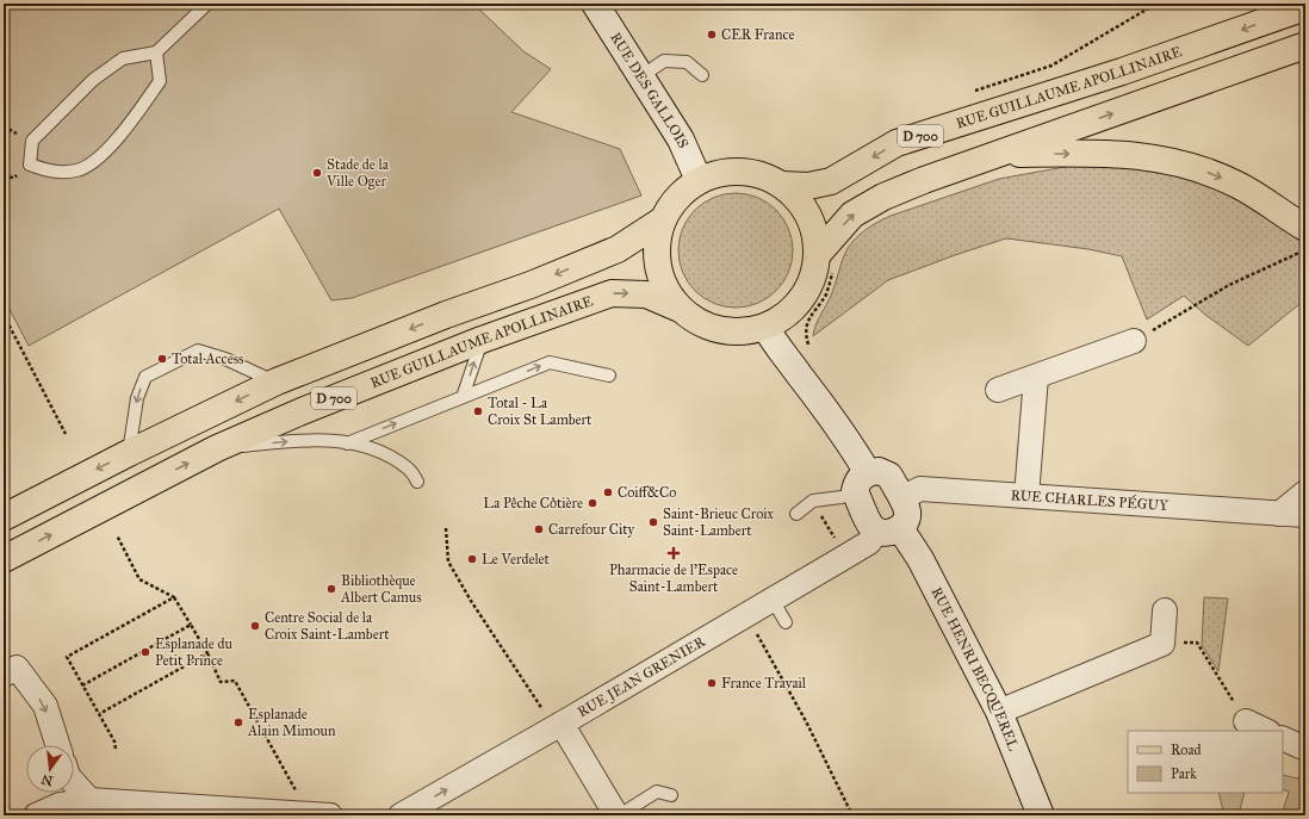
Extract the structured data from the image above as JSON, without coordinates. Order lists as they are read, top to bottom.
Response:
{
  "streets": {
    "main road": [
      "RUE GUILLAUME APOLLINAIRE",
      "RUE DES GALLOIS",
      "D 700",
      "RUE HENRI BECQUEREL"
    ],
    "street": ["RUE CHARLES PÉGUY", "RUE JEAN GRENIER"]
  },
  "crossings": [
    ["RUE GUILLAUME APOLLINAIRE", "RUE DES GALLOIS"],
    ["RUE GUILLAUME APOLLINAIRE", "D 700"],
    ["RUE DES GALLOIS", "D 700"],
    ["RUE HENRI BECQUEREL", "RUE JEAN GRENIER"]
  ],
  "places": {
    "other": [
      "CER France",
      "Stade de la Ville Oger",
      "Total Access",
      "Total - La Croix St Lambert",
      "Coiff&Co",
      "La Pêche Côtière",
      "Saint-Brieuc Croix Saint-Lambert",
      "Carrefour City",
      "Le Verdelet",
      "Bibliothèque Albert Camus",
      "Centre Social de la Croix Saint-Lambert",
      "Esplanade du Petit Prince",
      "France Travail",
      "Esplanade Alain Mimoun"
    ],
    "health": ["Pharmacie de l'Espace Saint-Lambert"]
  },
  "legend": ["Road", "Park"],
  "north": "bottom"
}
